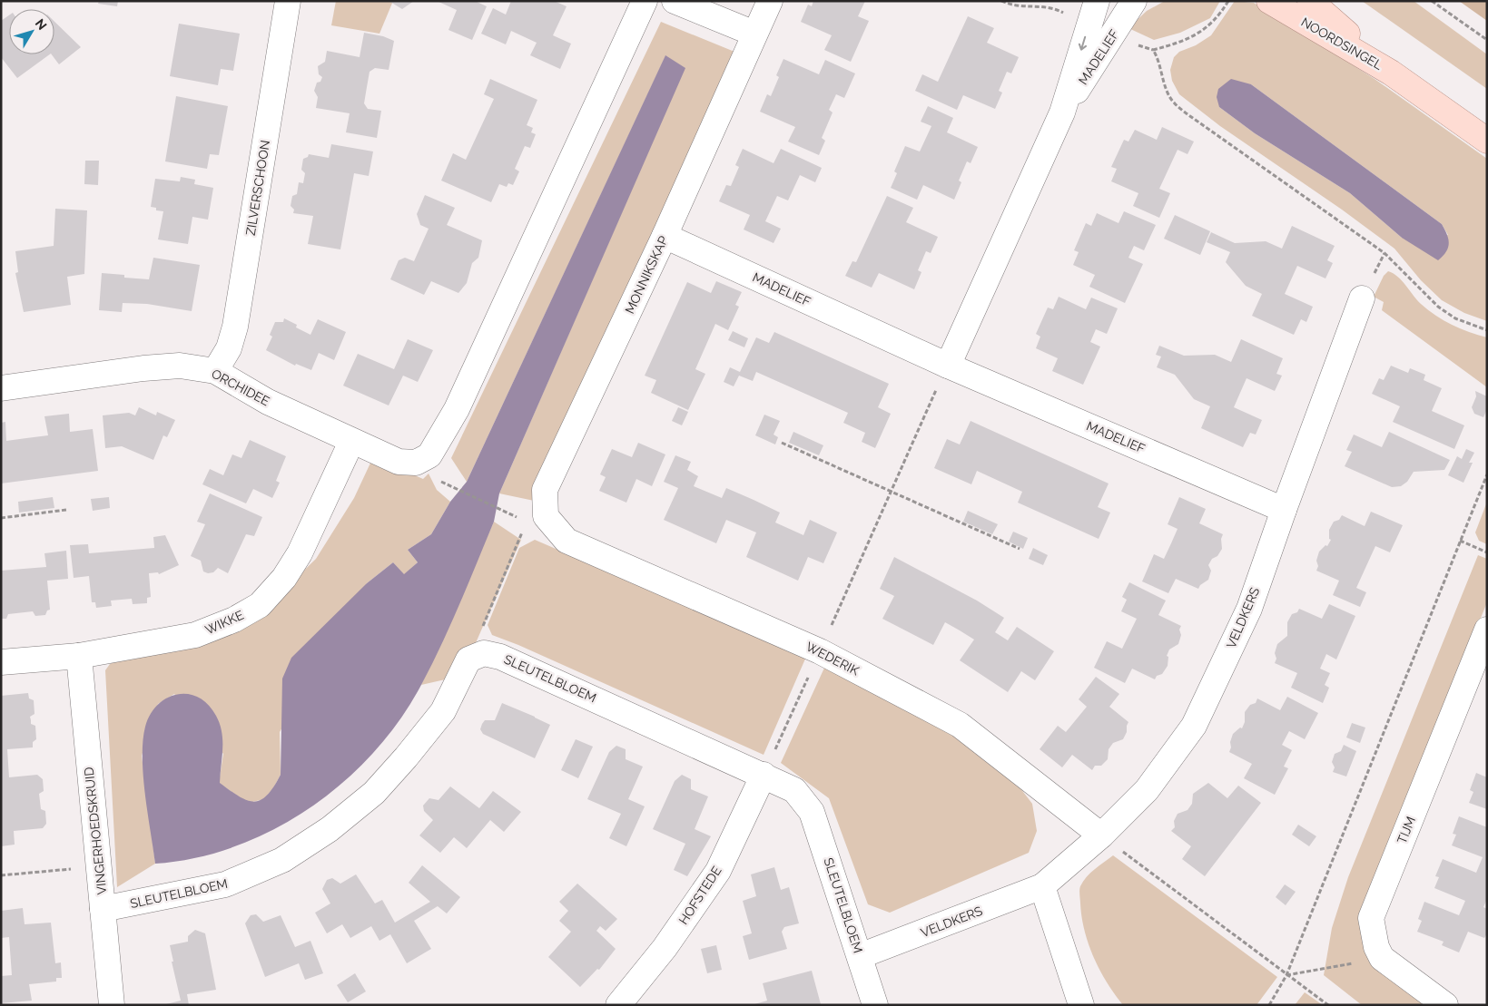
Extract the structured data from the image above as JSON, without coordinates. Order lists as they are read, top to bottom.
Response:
{
  "streets": {
    "main road": ["NOORDSINGEL"],
    "street": [
      "MADELIEF",
      "ZILVERSCHOON",
      "MONNIKSKAP",
      "ORCHIDEE",
      "VELDKERS",
      "WIKKE",
      "WEDERIK",
      "SLEUTELBLOEM",
      "TIJM",
      "VINGERHOEDSKRUID",
      "HOFSTEDE"
    ]
  },
  "crossings": [
    ["MADELIEF", "MONNIKSKAP"],
    ["MADELIEF", "VELDKERS"],
    ["ZILVERSCHOON", "ORCHIDEE"],
    ["MONNIKSKAP", "WEDERIK"],
    ["ORCHIDEE", "WIKKE"],
    ["VELDKERS", "WEDERIK"],
    ["VELDKERS", "SLEUTELBLOEM"],
    ["WIKKE", "VINGERHOEDSKRUID"],
    ["SLEUTELBLOEM", "VINGERHOEDSKRUID"],
    ["SLEUTELBLOEM", "HOFSTEDE"]
  ],
  "north": "top right"
}
